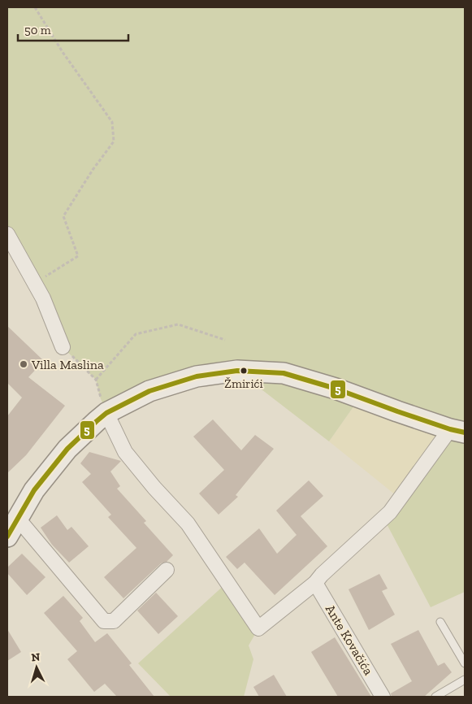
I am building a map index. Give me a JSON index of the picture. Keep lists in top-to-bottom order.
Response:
{
  "streets": {
    "street": ["Ante Kovačića"]
  },
  "places": ["Villa Maslina", "Žmirići"],
  "lines": ["transit line 5"],
  "scale_bar": "50 m",
  "north": "top"
}
